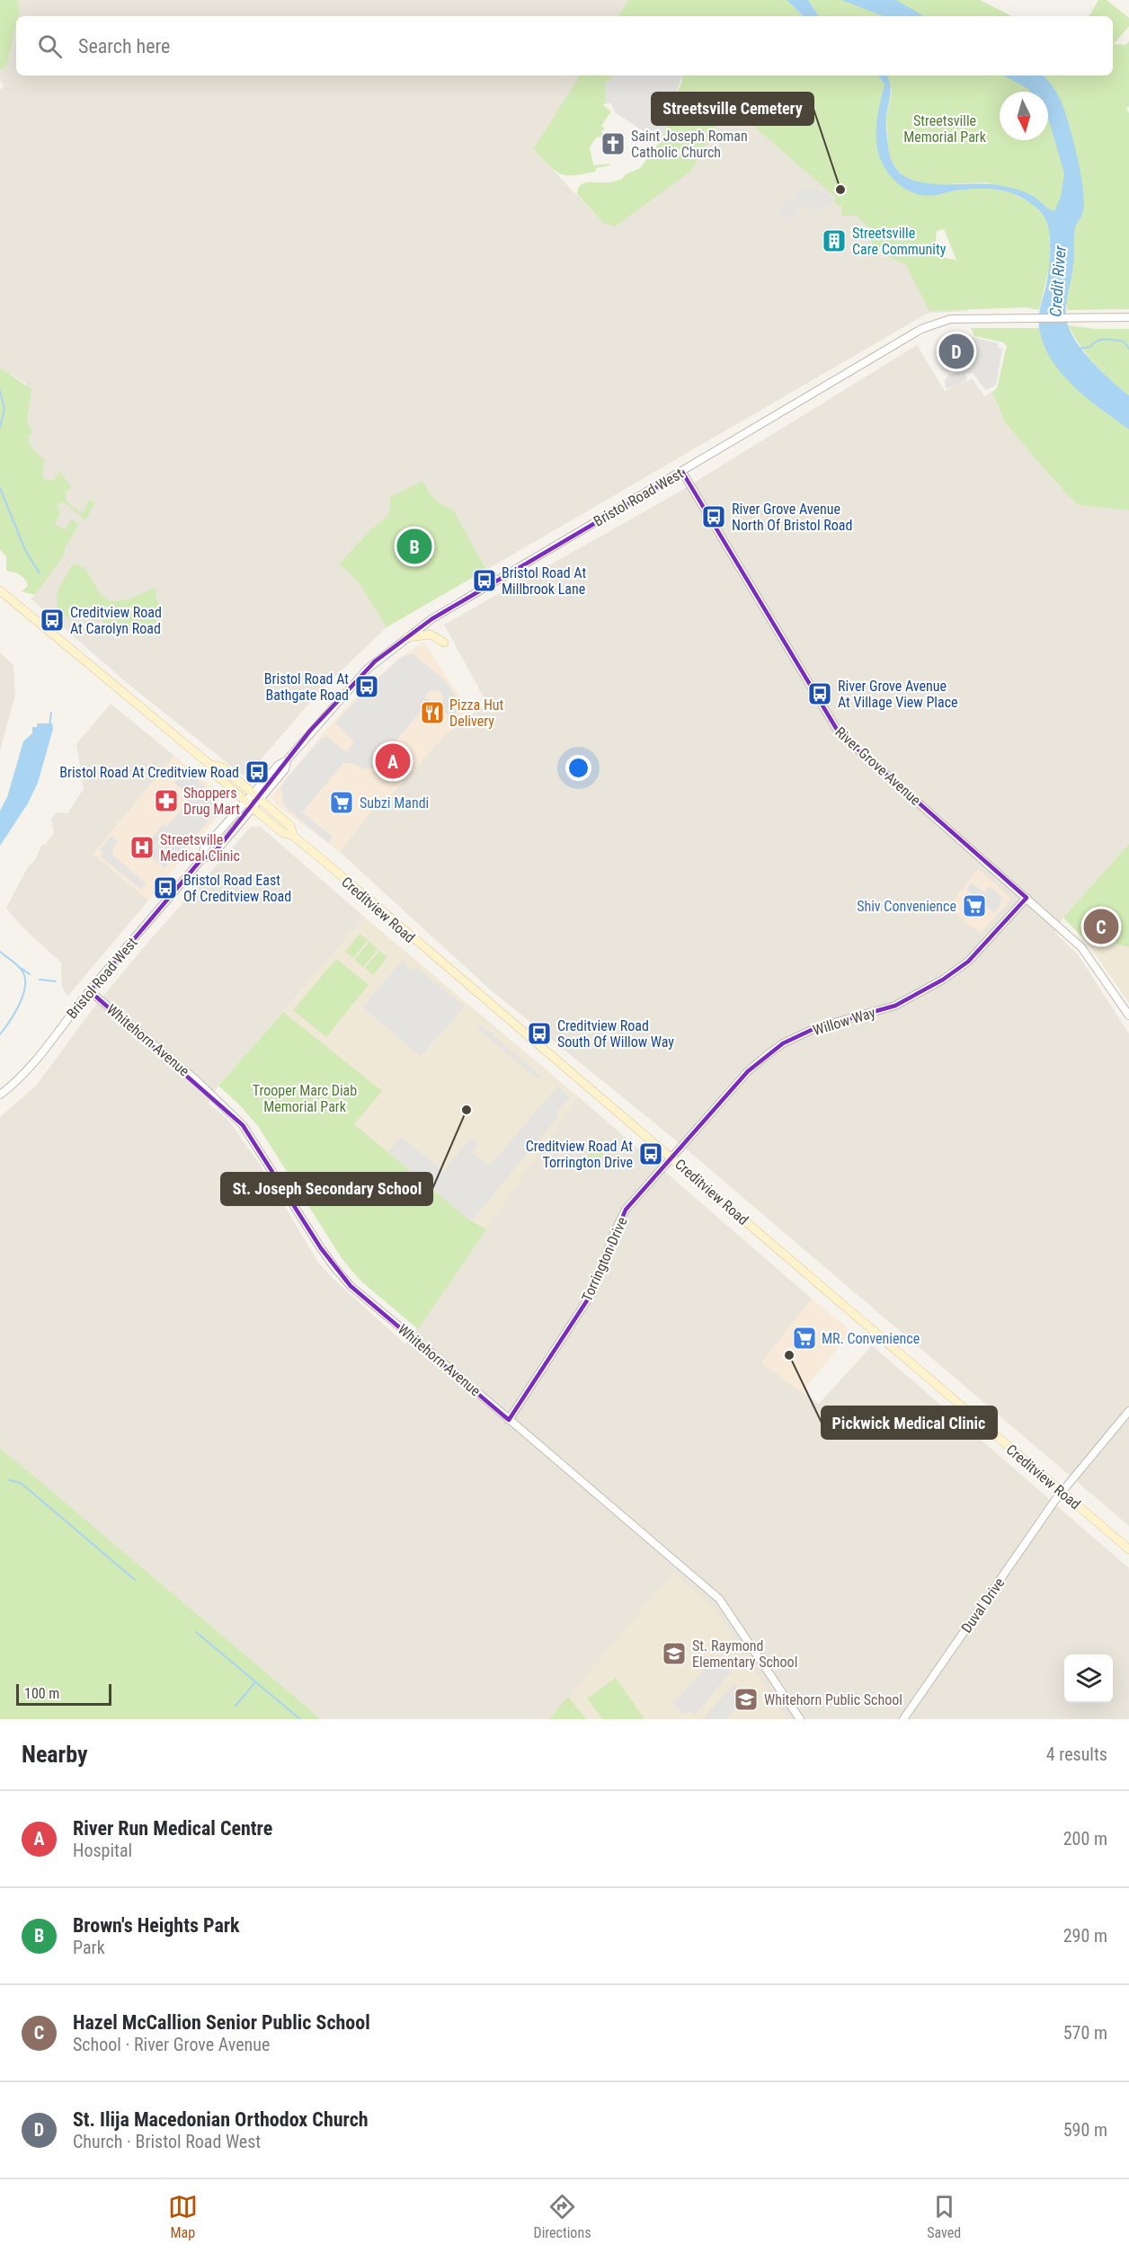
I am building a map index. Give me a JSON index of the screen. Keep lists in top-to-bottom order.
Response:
{
  "streets": {
    "main road": ["Creditview Road"],
    "street": [
      "Bristol Road West",
      "River Grove Avenue",
      "Willow Way",
      "Whitehorn Avenue",
      "Torrington Drive",
      "Duval Drive"
    ]
  },
  "crossings": [
    ["Bristol Road West", "River Grove Avenue"],
    ["Bristol Road West", "Creditview Road"],
    ["Bristol Road West", "Whitehorn Avenue"],
    ["River Grove Avenue", "Willow Way"],
    ["Creditview Road", "Willow Way"],
    ["Creditview Road", "Torrington Drive"],
    ["Creditview Road", "Duval Drive"],
    ["Willow Way", "Torrington Drive"],
    ["Whitehorn Avenue", "Torrington Drive"]
  ],
  "water": ["Credit River"],
  "parks": ["Streetsville Memorial Park", "Trooper Marc Diab Memorial Park"],
  "places": {
    "church": ["Saint Joseph Roman Catholic Church"],
    "other": ["Streetsville Cemetery", "St. Joseph Secondary School", "Pickwick Medical Clinic"],
    "building": ["Streetsville Care Community"],
    "bus stop": [
      "River Grove Avenue North Of Bristol Road",
      "Bristol Road At Millbrook Lane",
      "Creditview Road At Carolyn Road",
      "Bristol Road At Bathgate Road",
      "River Grove Avenue At Village View Place",
      "Bristol Road At Creditview Road",
      "Bristol Road East Of Creditview Road",
      "Creditview Road South Of Willow Way",
      "Creditview Road At Torrington Drive"
    ],
    "restaurant": ["Pizza Hut Delivery"],
    "pharmacy": ["Shoppers Drug Mart"],
    "supermarket": ["Subzi Mandi", "Shiv Convenience", "MR. Convenience"],
    "hospital": ["Streetsville Medical Clinic"],
    "school or university": ["St. Raymond Elementary School", "Whitehorn Public School"]
  },
  "scale_bar": "100 m",
  "north": "bottom",
  "page": {
    "search": "Search here",
    "pins": [
      "D",
      "B",
      "A",
      "C"
    ],
    "scale": "100 m",
    "heading": ["Nearby", "4 results"],
    "list": [
      {
        "mark": "A",
        "name": "River Run Medical Centre",
        "note": "Hospital",
        "value": "200 m"
      },
      {
        "mark": "B",
        "name": "Brown's Heights Park",
        "note": "Park",
        "value": "290 m"
      },
      {
        "mark": "C",
        "name": "Hazel McCallion Senior Public School",
        "note": "School · River Grove Avenue",
        "value": "570 m"
      },
      {
        "mark": "D",
        "name": "St. Ilija Macedonian Orthodox Church",
        "note": "Church · Bristol Road West",
        "value": "590 m"
      }
    ],
    "nav": ["Map", "Directions", "Saved"]
  }
}
